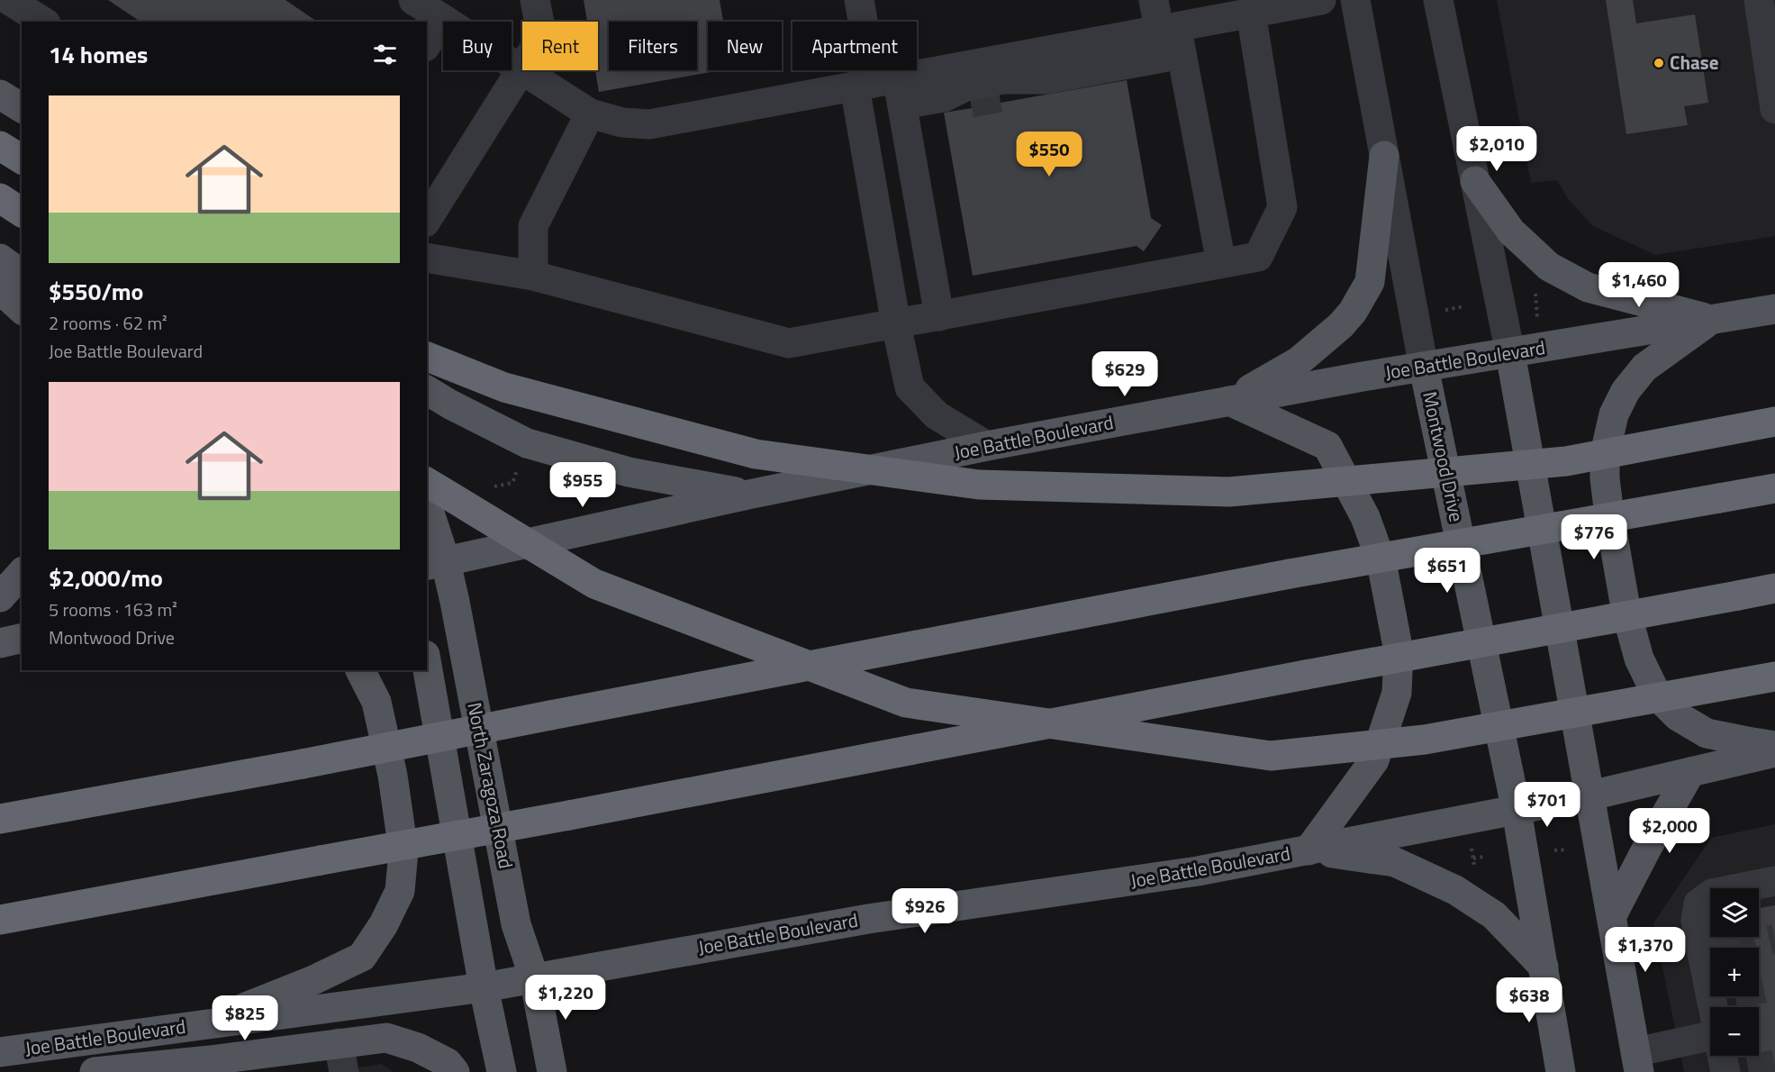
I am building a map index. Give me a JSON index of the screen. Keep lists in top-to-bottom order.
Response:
{
  "streets": {
    "main road": ["Joe Battle Boulevard", "Montwood Drive", "North Zaragoza Road"]
  },
  "crossings": [
    ["Joe Battle Boulevard", "Montwood Drive"],
    ["Joe Battle Boulevard", "North Zaragoza Road"]
  ],
  "places": ["Chase"],
  "page": {
    "chip": [
      "Buy",
      "Rent",
      "Filters",
      "New",
      "Apartment"
    ],
    "heading": "14 homes",
    "list": [
      {
        "name": "$550/mo",
        "note": "2 rooms · 62 m² · Joe Battle Boulevard"
      },
      {
        "name": "$2,000/mo",
        "note": "5 rooms · 163 m² · Montwood Drive"
      }
    ],
    "price": [
      "$2,010",
      "$550",
      "$1,460",
      "$629",
      "$955",
      "$776",
      "$651",
      "$701",
      "$2,000",
      "$926",
      "$1,370",
      "$1,220",
      "$638",
      "$825"
    ],
    "map_buttons": ["+", "−"]
  }
}
